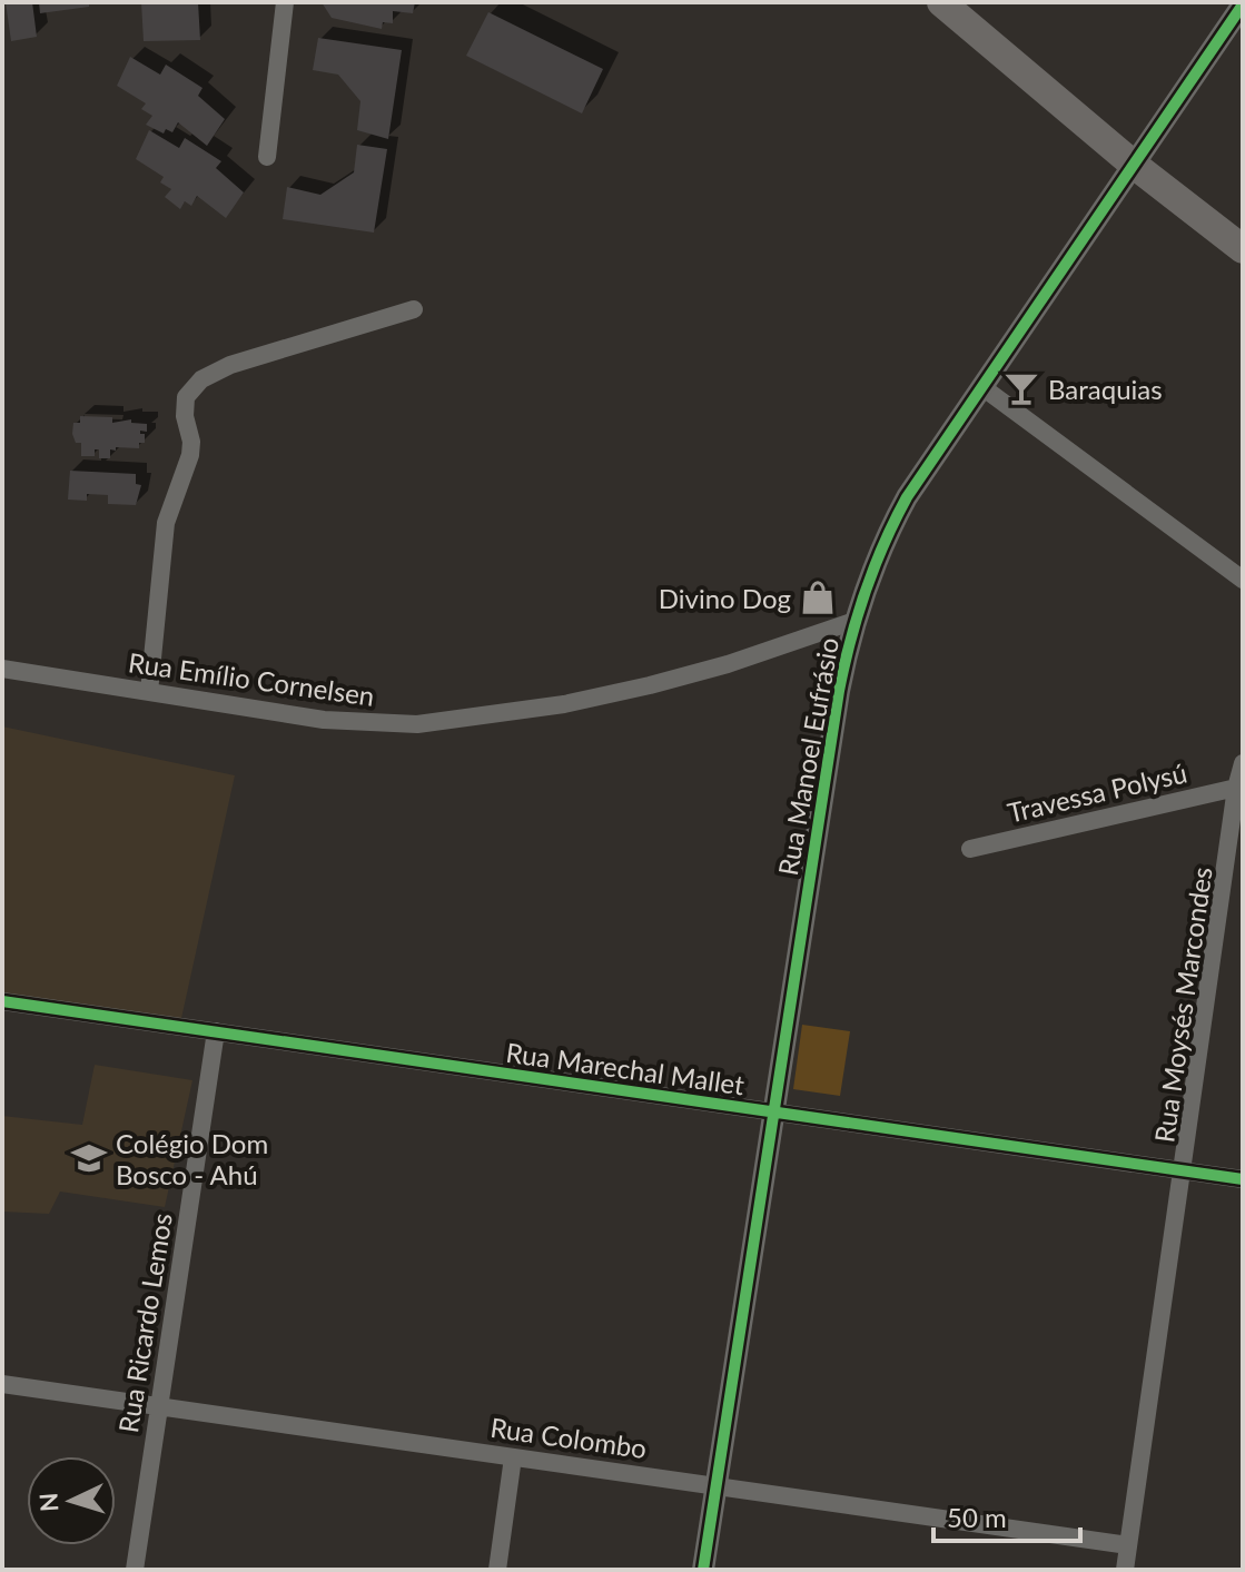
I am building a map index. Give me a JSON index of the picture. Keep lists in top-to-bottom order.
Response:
{
  "streets": {
    "street": [
      "Rua Emílio Cornelsen",
      "Rua Manoel Eufrásio",
      "Travessa Polysú",
      "Rua Moysés Marcondes",
      "Rua Marechal Mallet",
      "Rua Ricardo Lemos",
      "Rua Colombo"
    ]
  },
  "crossings": [
    ["Rua Emílio Cornelsen", "Rua Manoel Eufrásio"],
    ["Rua Manoel Eufrásio", "Rua Marechal Mallet"],
    ["Rua Manoel Eufrásio", "Rua Colombo"],
    ["Travessa Polysú", "Rua Moysés Marcondes"],
    ["Rua Moysés Marcondes", "Rua Marechal Mallet"],
    ["Rua Moysés Marcondes", "Rua Colombo"],
    ["Rua Marechal Mallet", "Rua Ricardo Lemos"],
    ["Rua Ricardo Lemos", "Rua Colombo"]
  ],
  "places": {
    "bar": ["Baraquias"],
    "shop": ["Divino Dog"],
    "school or university": ["Colégio Dom Bosco - Ahú"]
  },
  "scale_bar": "50 m",
  "north": "left"
}
